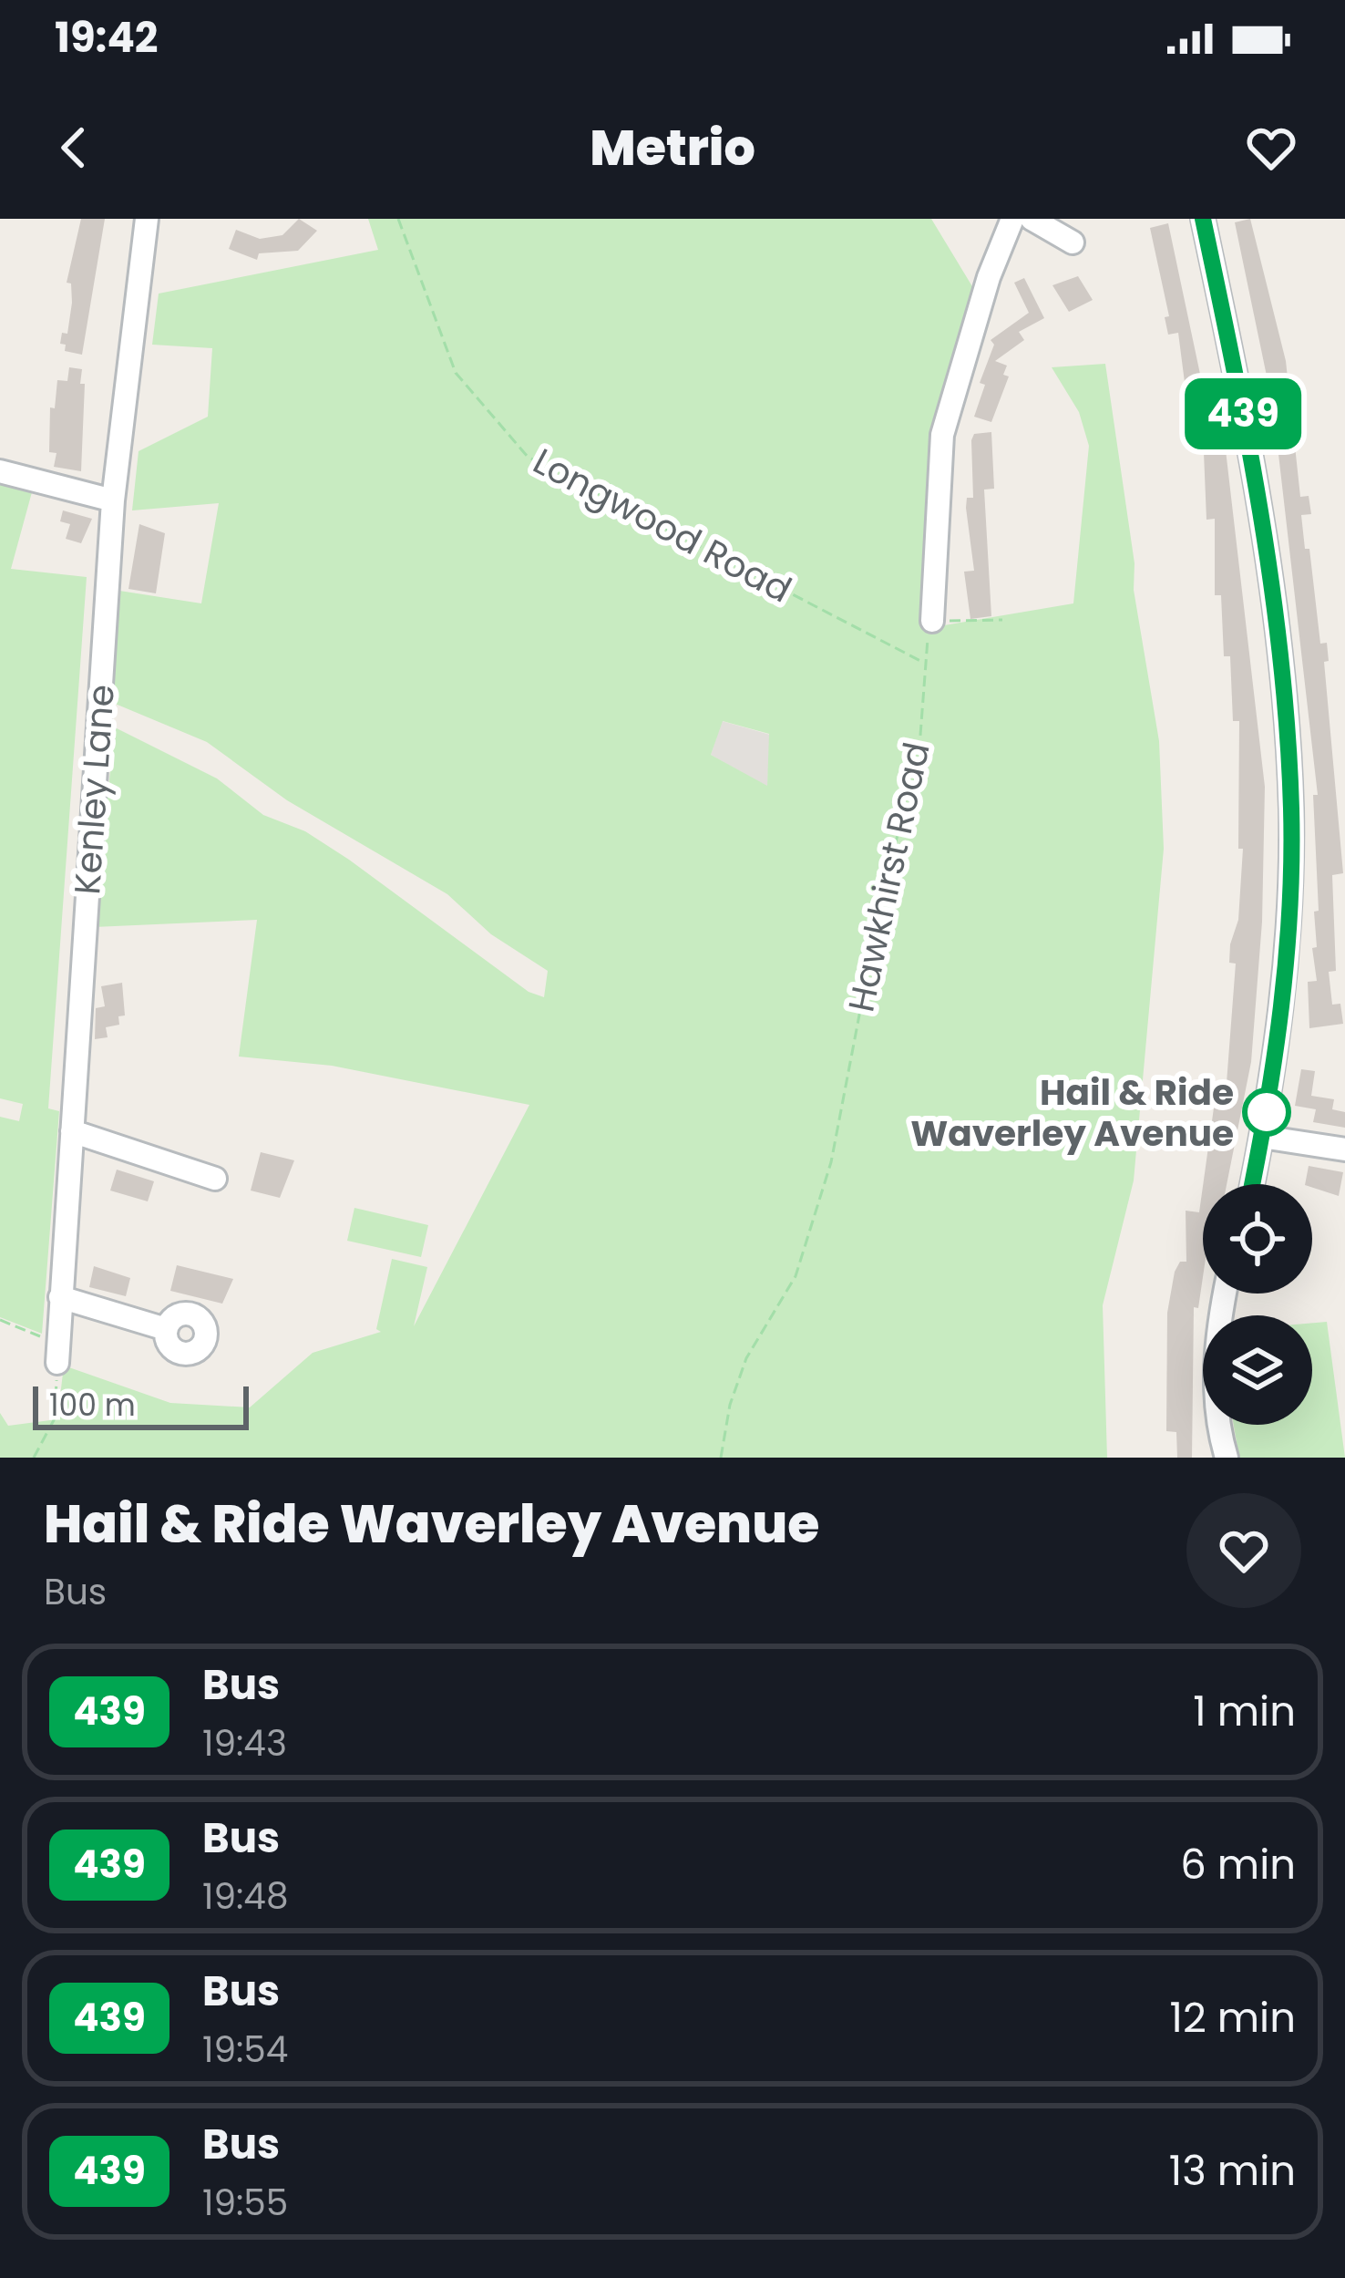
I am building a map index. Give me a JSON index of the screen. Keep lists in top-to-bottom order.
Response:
{
  "streets": {
    "street": ["Kenley Lane"],
    "path": ["Longwood Road", "Hawkhirst Road"]
  },
  "crossings": [
    ["Longwood Road", "Hawkhirst Road"]
  ],
  "places": ["Hail & Ride Waverley Avenue"],
  "lines": ["bus line 439"],
  "scale_bar": "100 m",
  "page": {
    "status": "19:42",
    "header": "Metrio",
    "on_map": "439",
    "scale": "100 m",
    "heading": ["Hail & Ride Waverley Avenue", "Bus"],
    "list": [
      {
        "mark": "439",
        "name": "Bus",
        "note": "19:43",
        "value": "1 min"
      },
      {
        "mark": "439",
        "name": "Bus",
        "note": "19:48",
        "value": "6 min"
      },
      {
        "mark": "439",
        "name": "Bus",
        "note": "19:54",
        "value": "12 min"
      },
      {
        "mark": "439",
        "name": "Bus",
        "note": "19:55",
        "value": "13 min"
      }
    ]
  }
}
